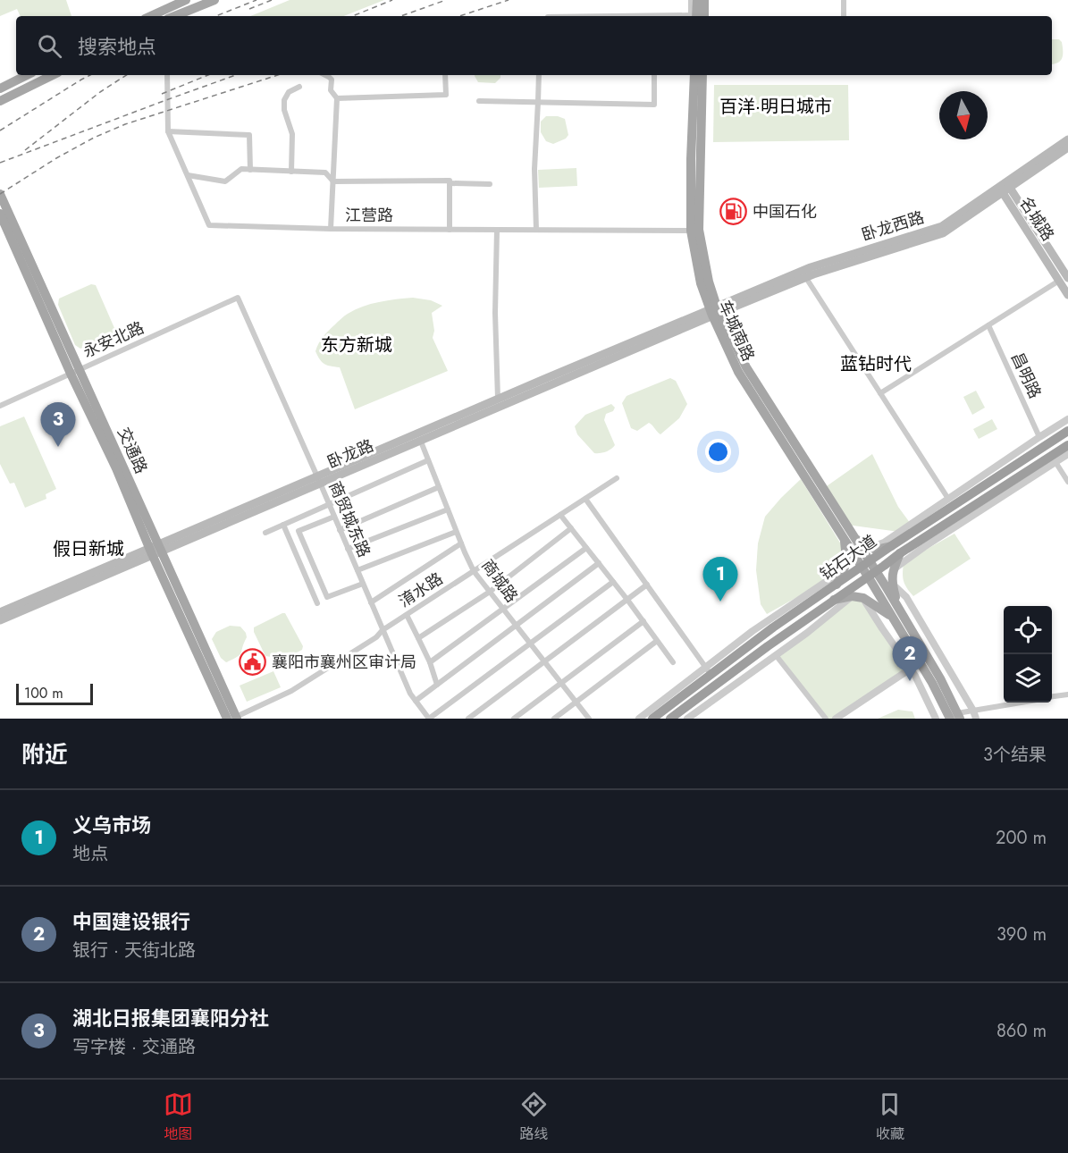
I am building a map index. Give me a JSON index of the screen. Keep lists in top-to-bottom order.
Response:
{
  "streets": {
    "highway": ["钻石大道"],
    "main road": [
      "名城路",
      "卧龙西路",
      "车城南路",
      "交通路",
      "卧龙路"
    ],
    "street": [
      "江营路",
      "永安北路",
      "昌明路",
      "商贸城东路",
      "商城路",
      "淯水路"
    ]
  },
  "crossings": [
    ["江营路", "车城南路"],
    ["名城路", "卧龙西路"],
    ["卧龙西路", "车城南路"],
    ["卧龙西路", "卧龙路"],
    ["车城南路", "卧龙路"],
    ["车城南路", "钻石大道"],
    ["永安北路", "交通路"],
    ["永安北路", "商贸城东路"],
    ["昌明路", "钻石大道"],
    ["交通路", "卧龙路"],
    ["交通路", "淯水路"],
    ["卧龙路", "商贸城东路"],
    ["卧龙路", "商城路"],
    ["商贸城东路", "淯水路"],
    ["商城路", "淯水路"]
  ],
  "districts": [
    "百洋·明日城市",
    "东方新城",
    "蓝钻时代",
    "假日新城"
  ],
  "places": {
    "fuel station": ["中国石化"],
    "public building": ["襄阳市襄州区审计局"]
  },
  "scale_bar": "100 m",
  "north": "bottom",
  "page": {
    "search": "搜索地点",
    "pins": ["3", "1", "2"],
    "scale": "100 m",
    "heading": ["附近", "3个结果"],
    "list": [
      {
        "mark": "1",
        "name": "义乌市场",
        "note": "地点",
        "value": "200 m"
      },
      {
        "mark": "2",
        "name": "中国建设银行",
        "note": "银行 · 天街北路",
        "value": "390 m"
      },
      {
        "mark": "3",
        "name": "湖北日报集团襄阳分社",
        "note": "写字楼 · 交通路",
        "value": "860 m"
      }
    ],
    "nav": ["地图", "路线", "收藏"]
  }
}
